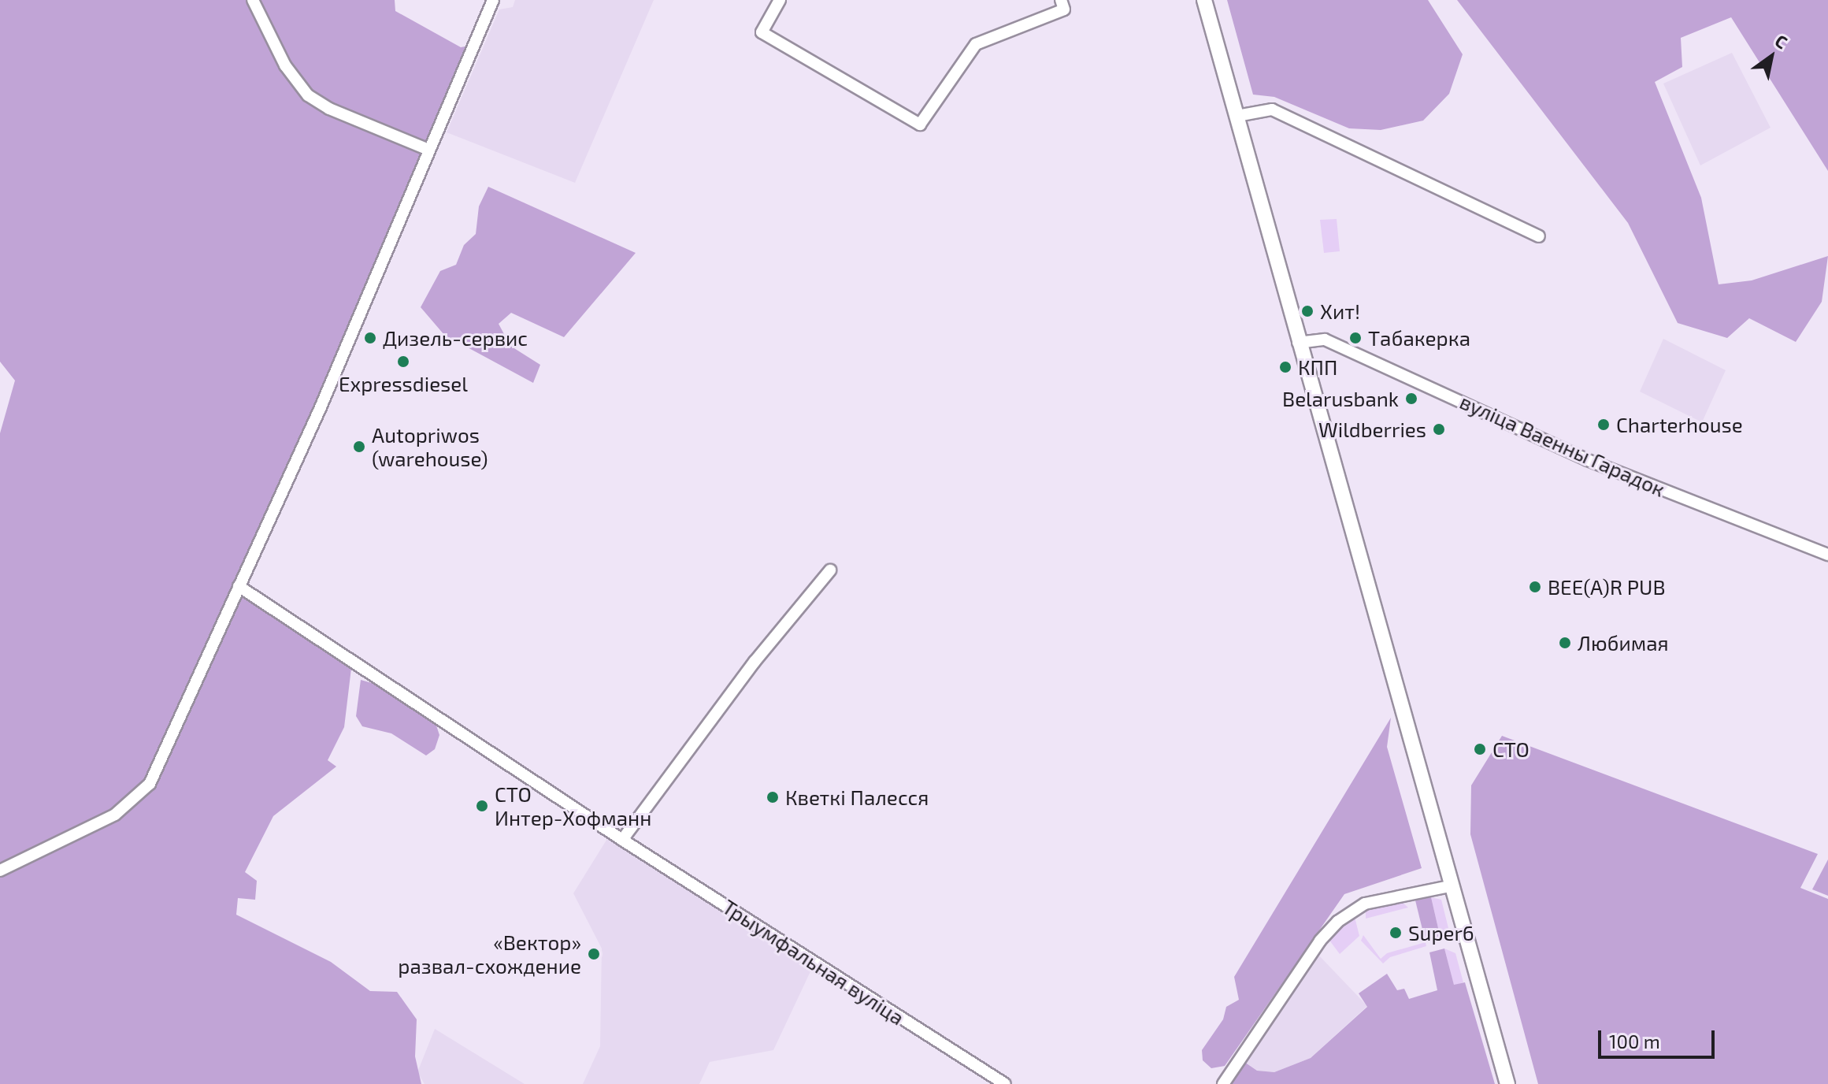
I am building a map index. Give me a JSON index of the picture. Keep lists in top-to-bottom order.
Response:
{
  "streets": {
    "street": ["вуліца Ваенны Гарадок", "Трыумфальная вуліца"]
  },
  "places": [
    "Хит!",
    "Дизель-сервис",
    "Табакерка",
    "Expressdiesel",
    "КПП",
    "Belarusbank",
    "Charterhouse",
    "Wildberries",
    "Autopriwos (warehouse)",
    "BEE(A)R PUB",
    "Любимая",
    "СТО",
    "Кветкі Палесся",
    "СТО Интер-Хофманн",
    "Super6",
    "«Вектор» развал-схождение"
  ],
  "scale_bar": "100 m",
  "north": "top right"
}
